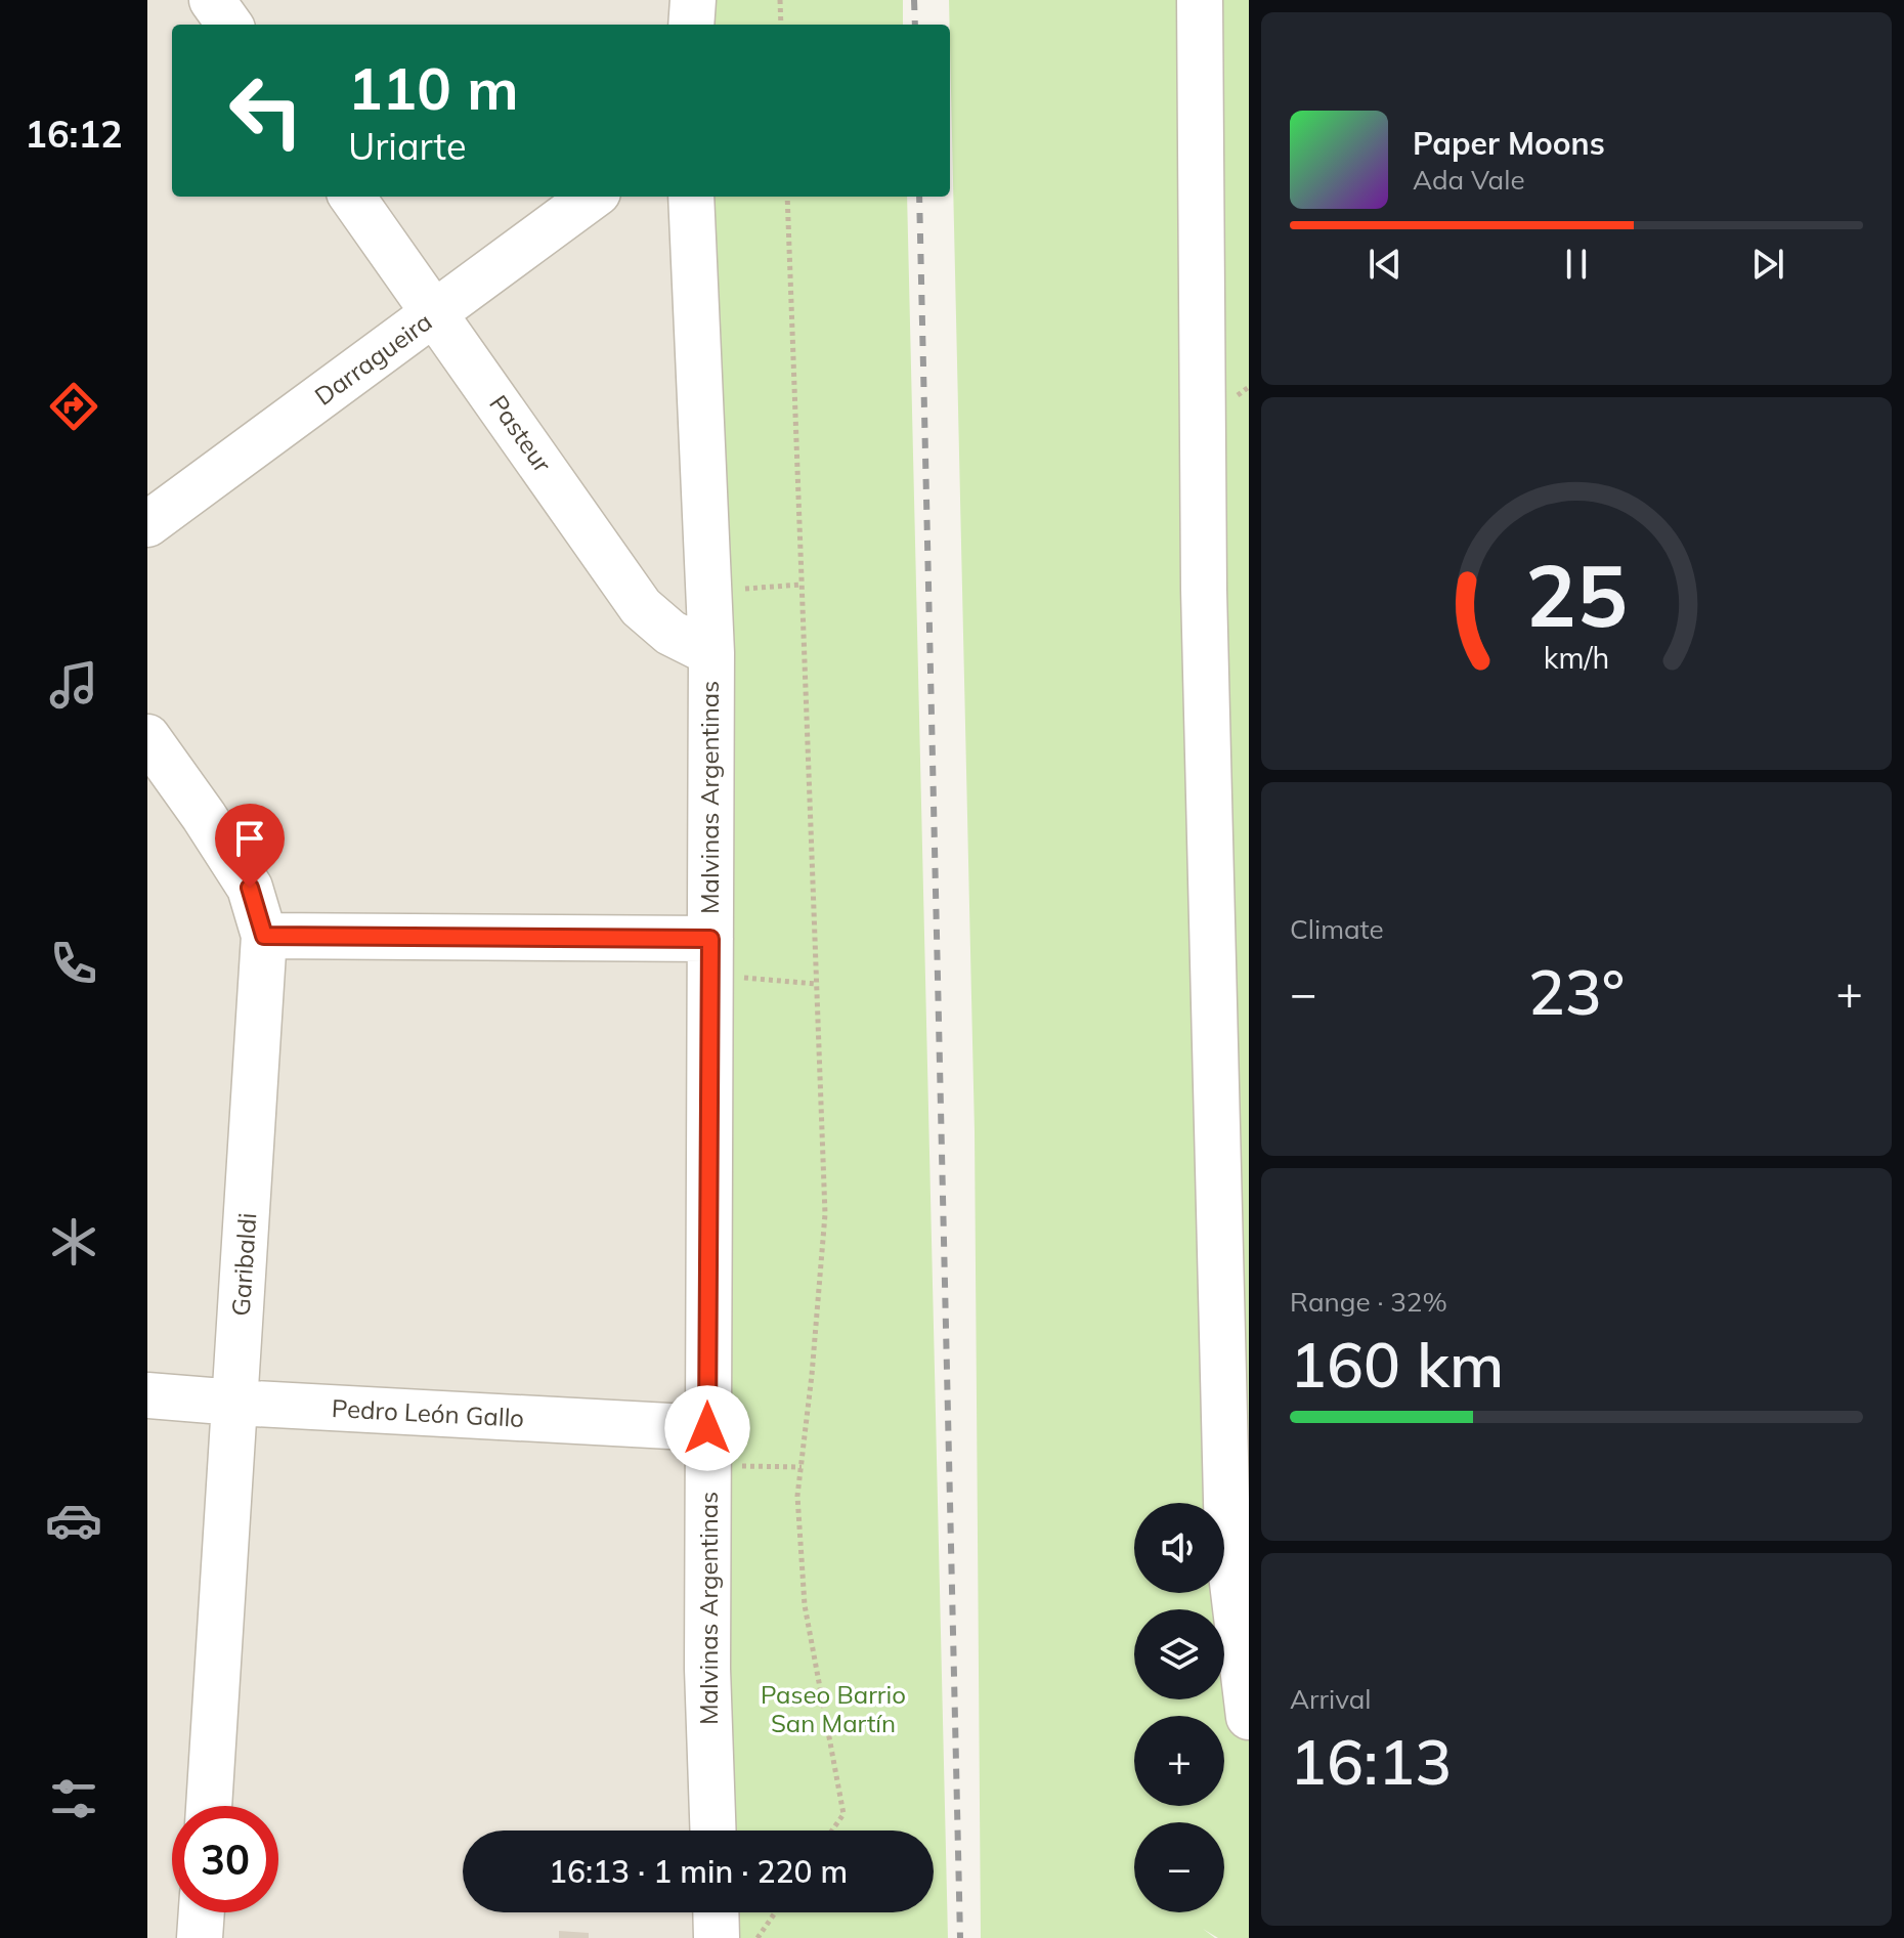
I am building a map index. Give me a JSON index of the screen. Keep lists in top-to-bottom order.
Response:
{
  "streets": {
    "street": [
      "Darragueira",
      "Pasteur",
      "Malvinas Argentinas",
      "Garibaldi",
      "Pedro León Gallo"
    ]
  },
  "crossings": [
    ["Darragueira", "Pasteur"],
    ["Pasteur", "Malvinas Argentinas"],
    ["Malvinas Argentinas", "Pedro León Gallo"],
    ["Garibaldi", "Pedro León Gallo"]
  ],
  "parks": ["Paseo Barrio San Martín"],
  "page": {
    "tabs": "16:12",
    "turn": ["110 m", "Uriarte"],
    "song": ["Paper Moons", "Ada Vale"],
    "tile": [
      "Climate",
      ["Range · 32%", "160 km"],
      ["Arrival", "16:13"]
    ],
    "heat": ["−", "23°", "+"],
    "map_buttons": ["+", "−"],
    "limit": "30",
    "trip": "16:13 · 1 min · 220 m",
    "gauge": ["25", "km/h"]
  }
}
